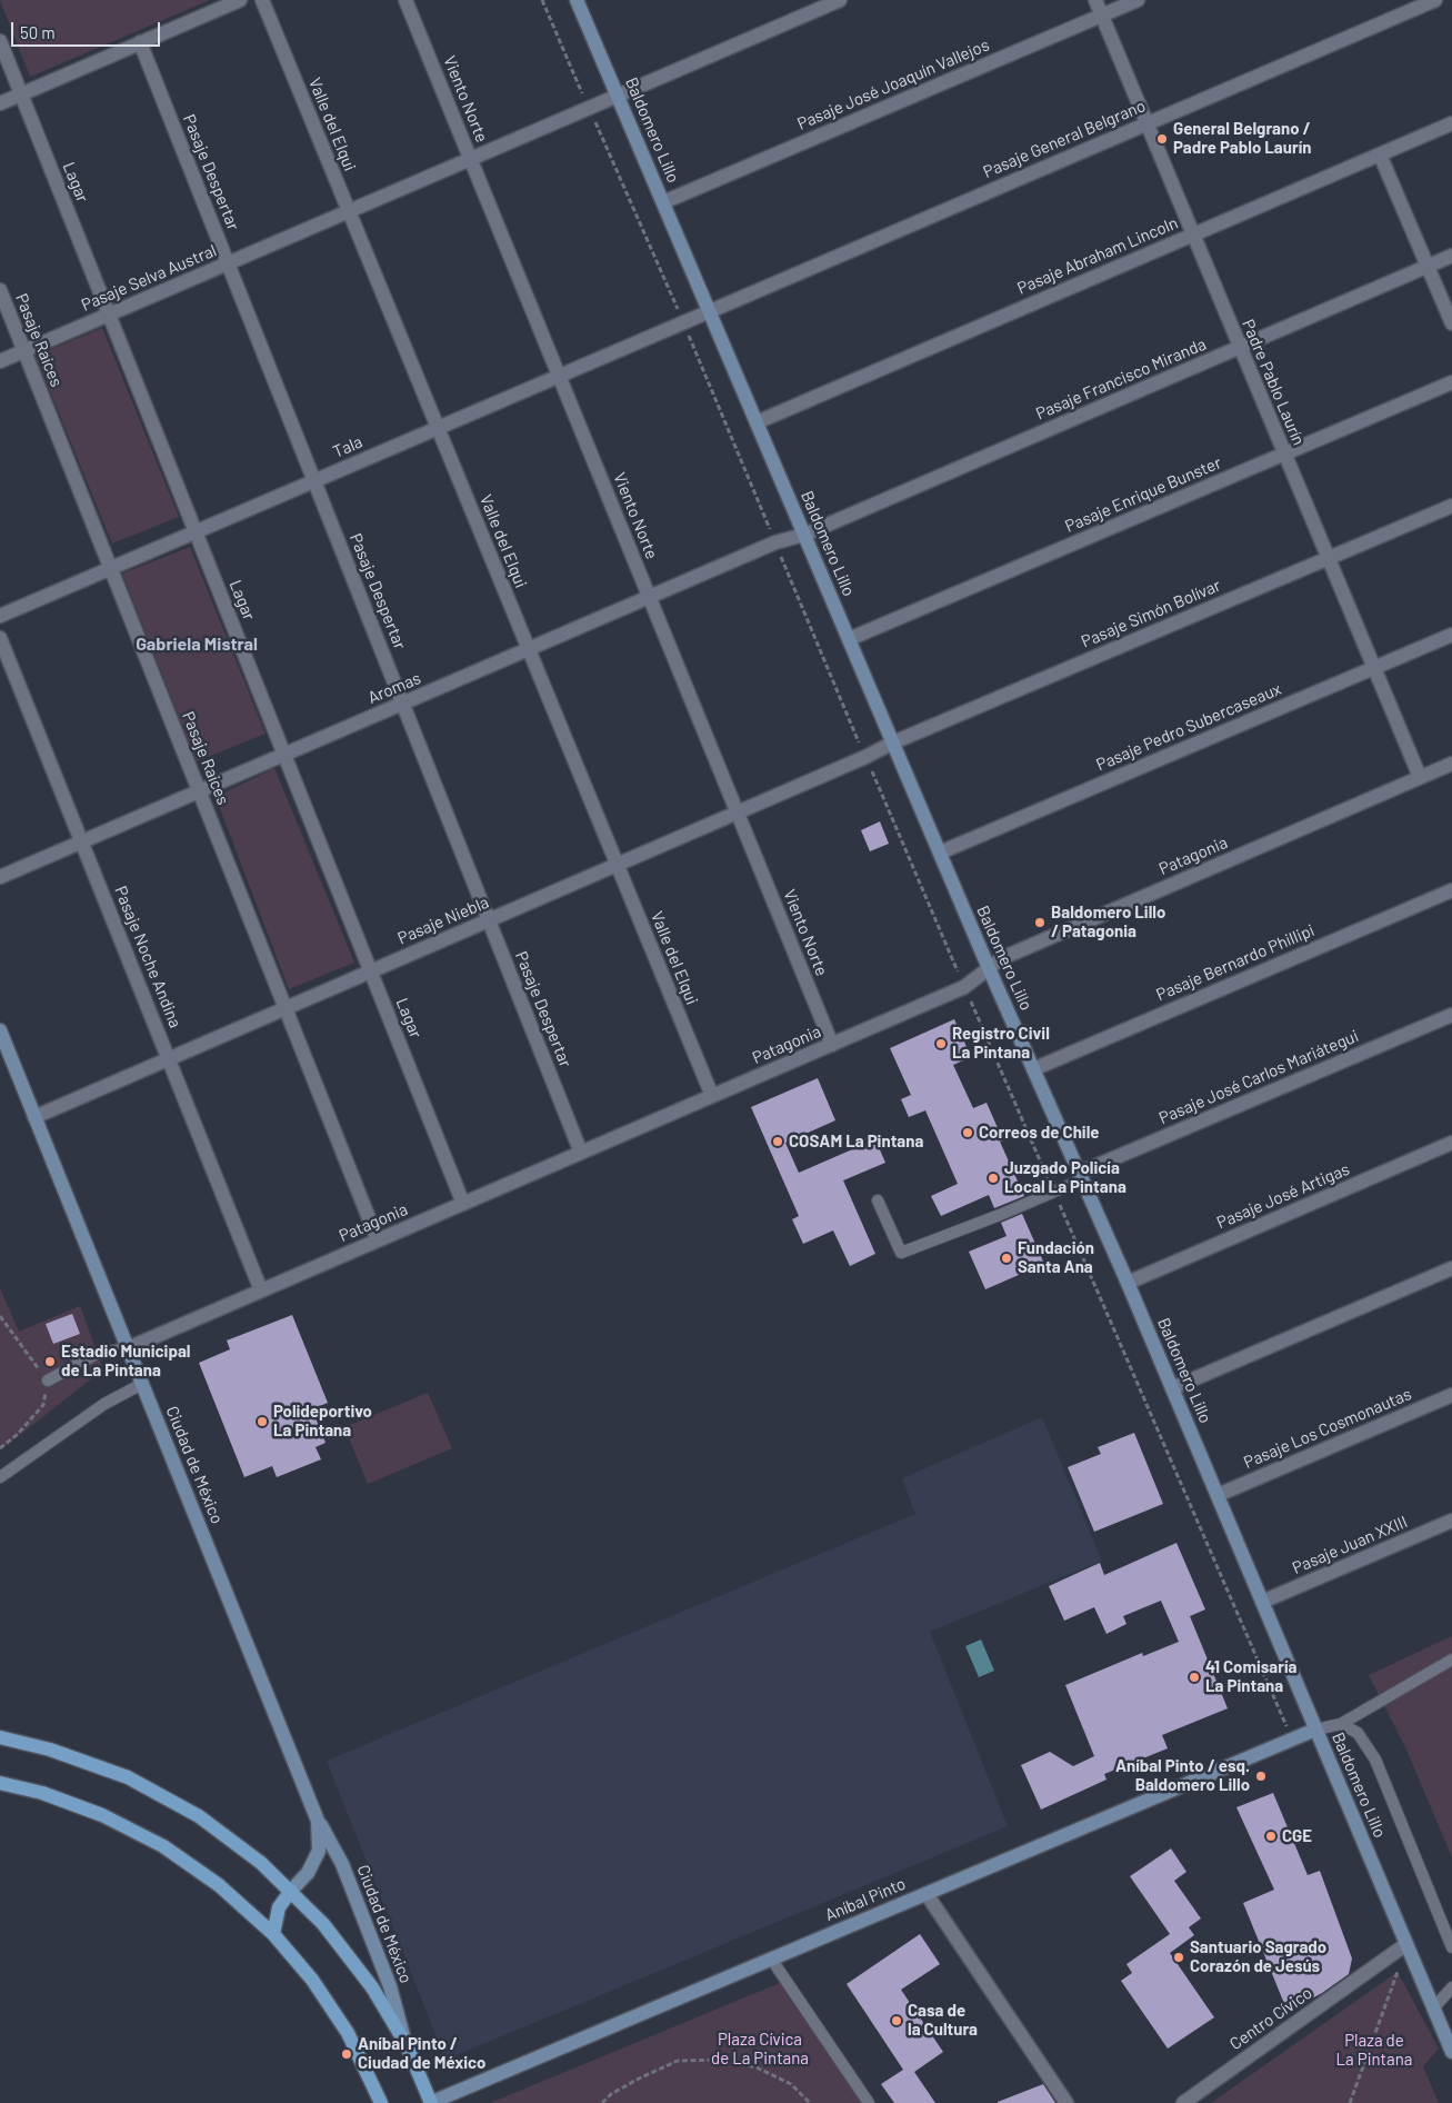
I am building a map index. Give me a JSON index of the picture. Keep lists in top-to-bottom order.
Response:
{
  "streets": {
    "street": [
      "Pasaje José Joaquín Vallejos",
      "Viento Norte",
      "Valle del Elqui",
      "Baldomero Lillo",
      "Pasaje General Belgrano",
      "Pasaje Despertar",
      "Lagar",
      "Pasaje Abraham Lincoln",
      "Pasaje Selva Austral",
      "Pasaje Raíces",
      "Pasaje Francisco Miranda",
      "Padre Pablo Laurín",
      "Tala",
      "Pasaje Enrique Bunster",
      "Pasaje Simón Bolívar",
      "Aromas",
      "Pasaje Pedro Subercaseaux",
      "Patagonia",
      "Pasaje Niebla",
      "Pasaje Noche Andina",
      "Pasaje Bernardo Phillipi",
      "Pasaje José Carlos Mariátegui",
      "Pasaje José Artigas",
      "Pasaje Los Cosmonautas",
      "Ciudad de México",
      "Pasaje Juan XXIII",
      "Aníbal Pinto",
      "Centro Cívico"
    ]
  },
  "crossings": [
    ["Pasaje José Joaquín Vallejos", "Baldomero Lillo"],
    ["Pasaje José Joaquín Vallejos", "Padre Pablo Laurín"],
    ["Viento Norte", "Pasaje Selva Austral"],
    ["Viento Norte", "Tala"],
    ["Viento Norte", "Aromas"],
    ["Viento Norte", "Patagonia"],
    ["Viento Norte", "Pasaje Niebla"],
    ["Valle del Elqui", "Pasaje Selva Austral"],
    ["Valle del Elqui", "Tala"],
    ["Valle del Elqui", "Aromas"],
    ["Valle del Elqui", "Patagonia"],
    ["Valle del Elqui", "Pasaje Niebla"],
    ["Baldomero Lillo", "Pasaje General Belgrano"],
    ["Baldomero Lillo", "Pasaje Abraham Lincoln"],
    ["Baldomero Lillo", "Pasaje Selva Austral"],
    ["Baldomero Lillo", "Pasaje Francisco Miranda"],
    ["Baldomero Lillo", "Tala"],
    ["Baldomero Lillo", "Pasaje Enrique Bunster"],
    ["Baldomero Lillo", "Pasaje Simón Bolívar"],
    ["Baldomero Lillo", "Aromas"],
    ["Baldomero Lillo", "Pasaje Pedro Subercaseaux"],
    ["Baldomero Lillo", "Patagonia"],
    ["Baldomero Lillo", "Pasaje Bernardo Phillipi"],
    ["Baldomero Lillo", "Pasaje José Carlos Mariátegui"],
    ["Baldomero Lillo", "Pasaje José Artigas"],
    ["Baldomero Lillo", "Pasaje Los Cosmonautas"],
    ["Baldomero Lillo", "Pasaje Juan XXIII"],
    ["Baldomero Lillo", "Aníbal Pinto"],
    ["Baldomero Lillo", "Centro Cívico"],
    ["Pasaje General Belgrano", "Padre Pablo Laurín"],
    ["Pasaje General Belgrano", "Tala"],
    ["Pasaje Despertar", "Pasaje Selva Austral"],
    ["Pasaje Despertar", "Tala"],
    ["Pasaje Despertar", "Aromas"],
    ["Pasaje Despertar", "Patagonia"],
    ["Pasaje Despertar", "Pasaje Niebla"],
    ["Lagar", "Pasaje Selva Austral"],
    ["Lagar", "Tala"],
    ["Lagar", "Aromas"],
    ["Lagar", "Patagonia"],
    ["Lagar", "Pasaje Niebla"],
    ["Pasaje Abraham Lincoln", "Padre Pablo Laurín"],
    ["Pasaje Selva Austral", "Pasaje Raíces"],
    ["Pasaje Raíces", "Tala"],
    ["Pasaje Raíces", "Aromas"],
    ["Pasaje Raíces", "Patagonia"],
    ["Pasaje Raíces", "Pasaje Niebla"],
    ["Pasaje Francisco Miranda", "Padre Pablo Laurín"],
    ["Pasaje Francisco Miranda", "Aromas"],
    ["Padre Pablo Laurín", "Pasaje Enrique Bunster"],
    ["Padre Pablo Laurín", "Pasaje Simón Bolívar"],
    ["Padre Pablo Laurín", "Pasaje Pedro Subercaseaux"],
    ["Padre Pablo Laurín", "Patagonia"],
    ["Pasaje Simón Bolívar", "Pasaje Niebla"],
    ["Aromas", "Pasaje Noche Andina"],
    ["Patagonia", "Pasaje Noche Andina"],
    ["Patagonia", "Ciudad de México"],
    ["Pasaje Niebla", "Pasaje Noche Andina"],
    ["Pasaje Niebla", "Ciudad de México"]
  ],
  "districts": ["Gabriela Mistral"],
  "parks": ["Plaza Cívica de La Pintana", "Plaza de La Pintana"],
  "places": [
    "General Belgrano / Padre Pablo Laurín",
    "Baldomero Lillo / Patagonia",
    "Registro Civil La Pintana",
    "Correos de Chile",
    "COSAM La Pintana",
    "Juzgado Policía Local La Pintana",
    "Fundación Santa Ana",
    "Estadio Municipal de La Pintana",
    "Polideportivo La Pintana",
    "41 Comisaría La Pintana",
    "Aníbal Pinto / esq. Baldomero Lillo",
    "CGE",
    "Santuario Sagrado Corazón de Jesús",
    "Casa de la Cultura",
    "Aníbal Pinto / Ciudad de México"
  ],
  "scale_bar": "50 m"
}
